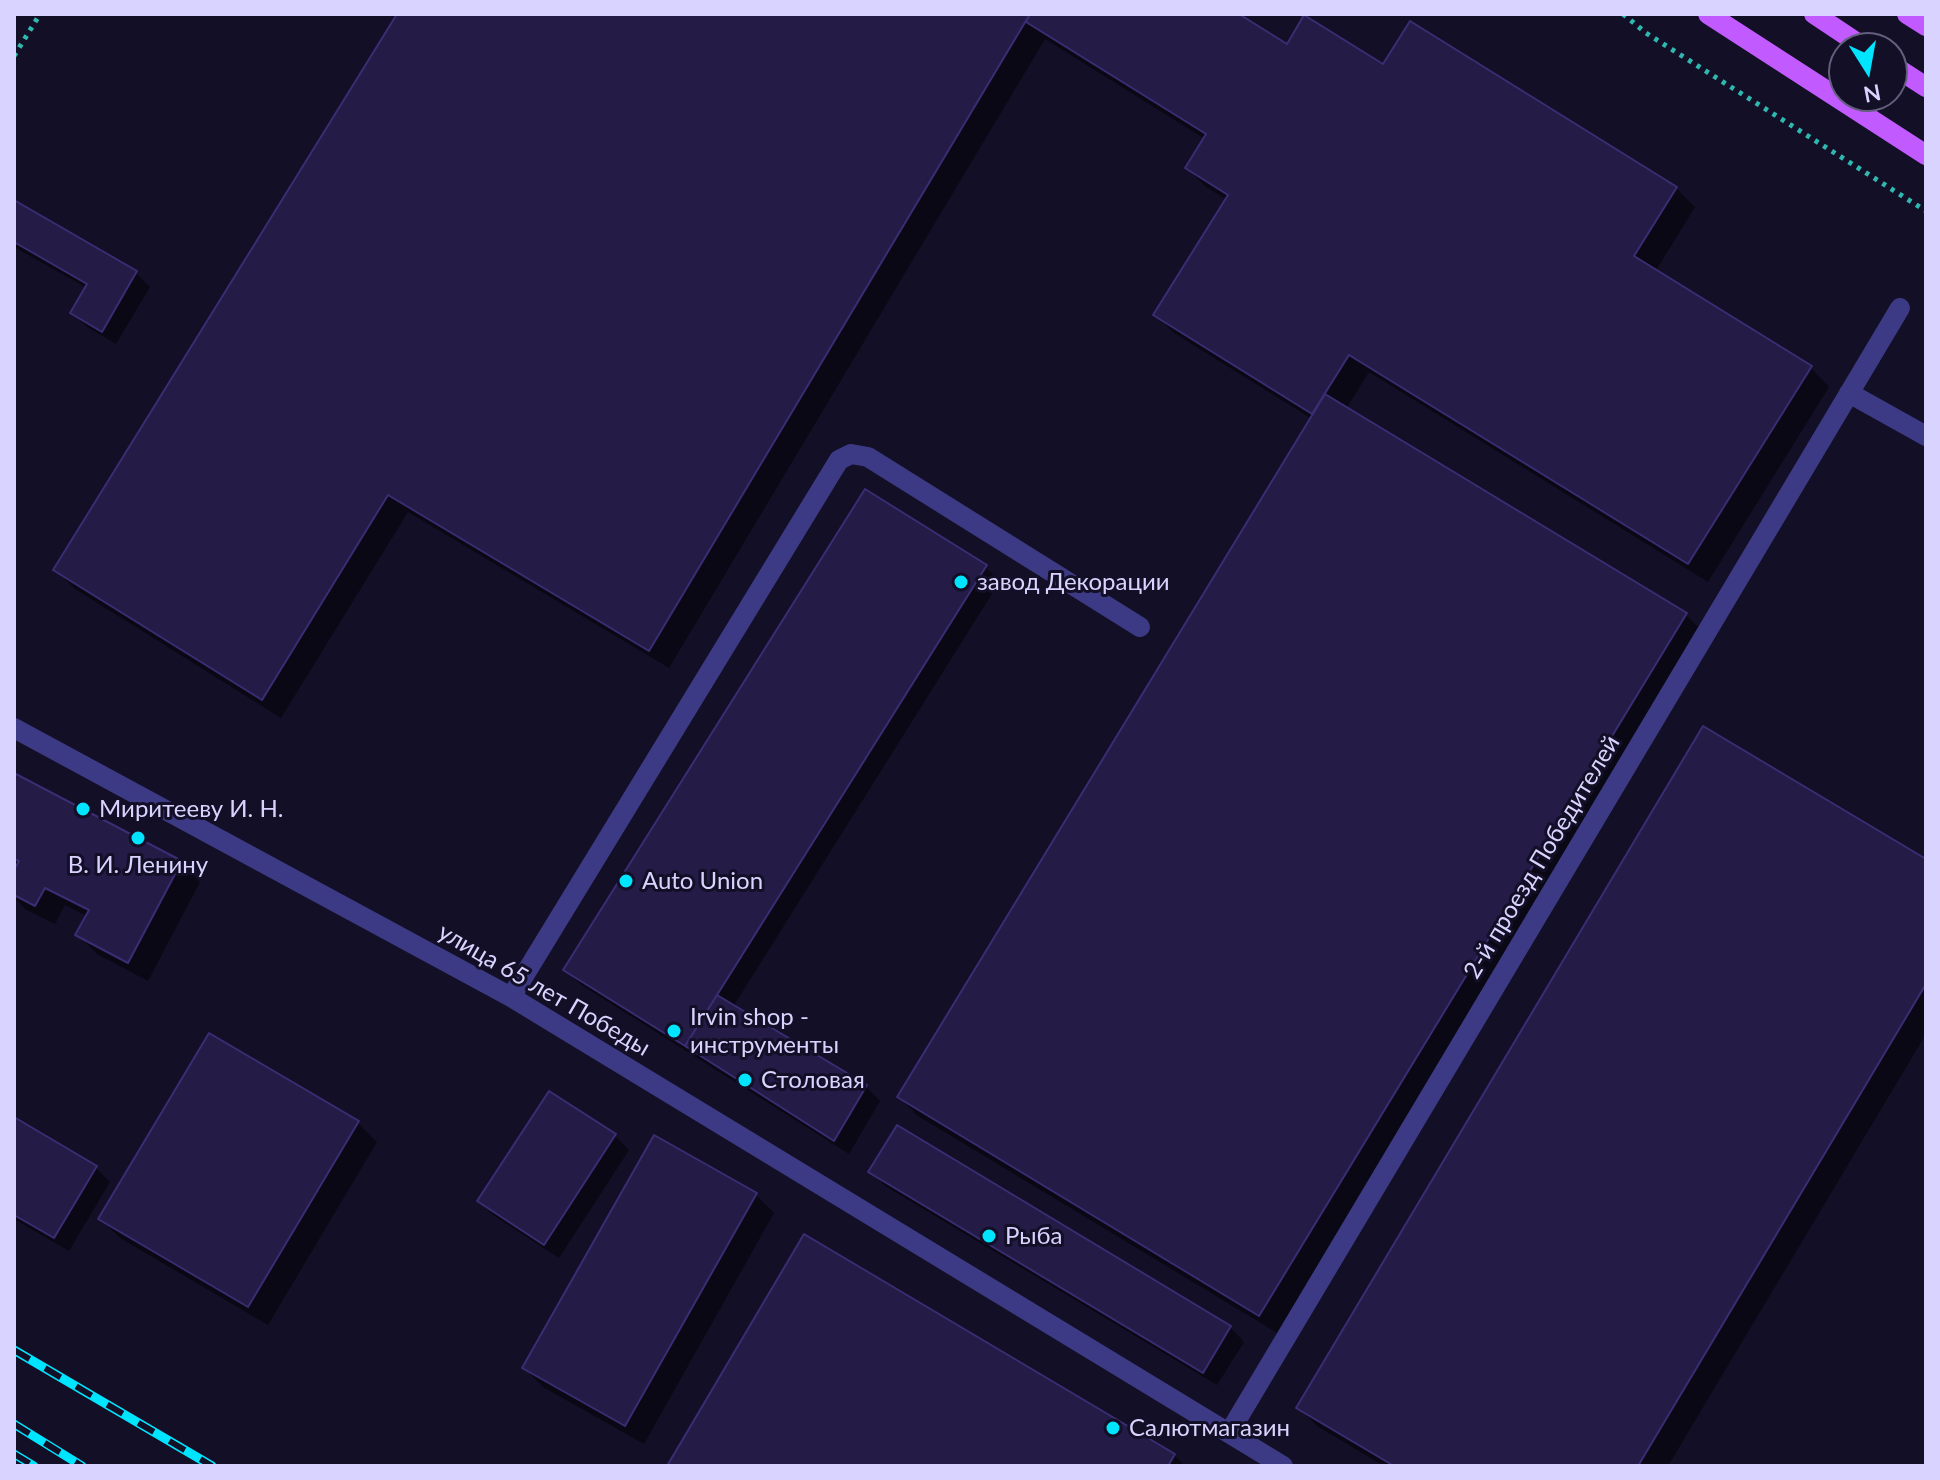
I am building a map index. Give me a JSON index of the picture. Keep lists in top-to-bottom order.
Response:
{
  "streets": {
    "street": ["2-й проезд Победителей", "улица 65 лет Победы"]
  },
  "crossings": [
    ["2-й проезд Победителей", "улица 65 лет Победы"]
  ],
  "places": [
    "завод Декорации",
    "Миритееву И. Н.",
    "В. И. Ленину",
    "Auto Union",
    "Irvin shop - инструменты",
    "Столовая",
    "Рыба",
    "Салютмагазин"
  ],
  "north": "bottom"
}
